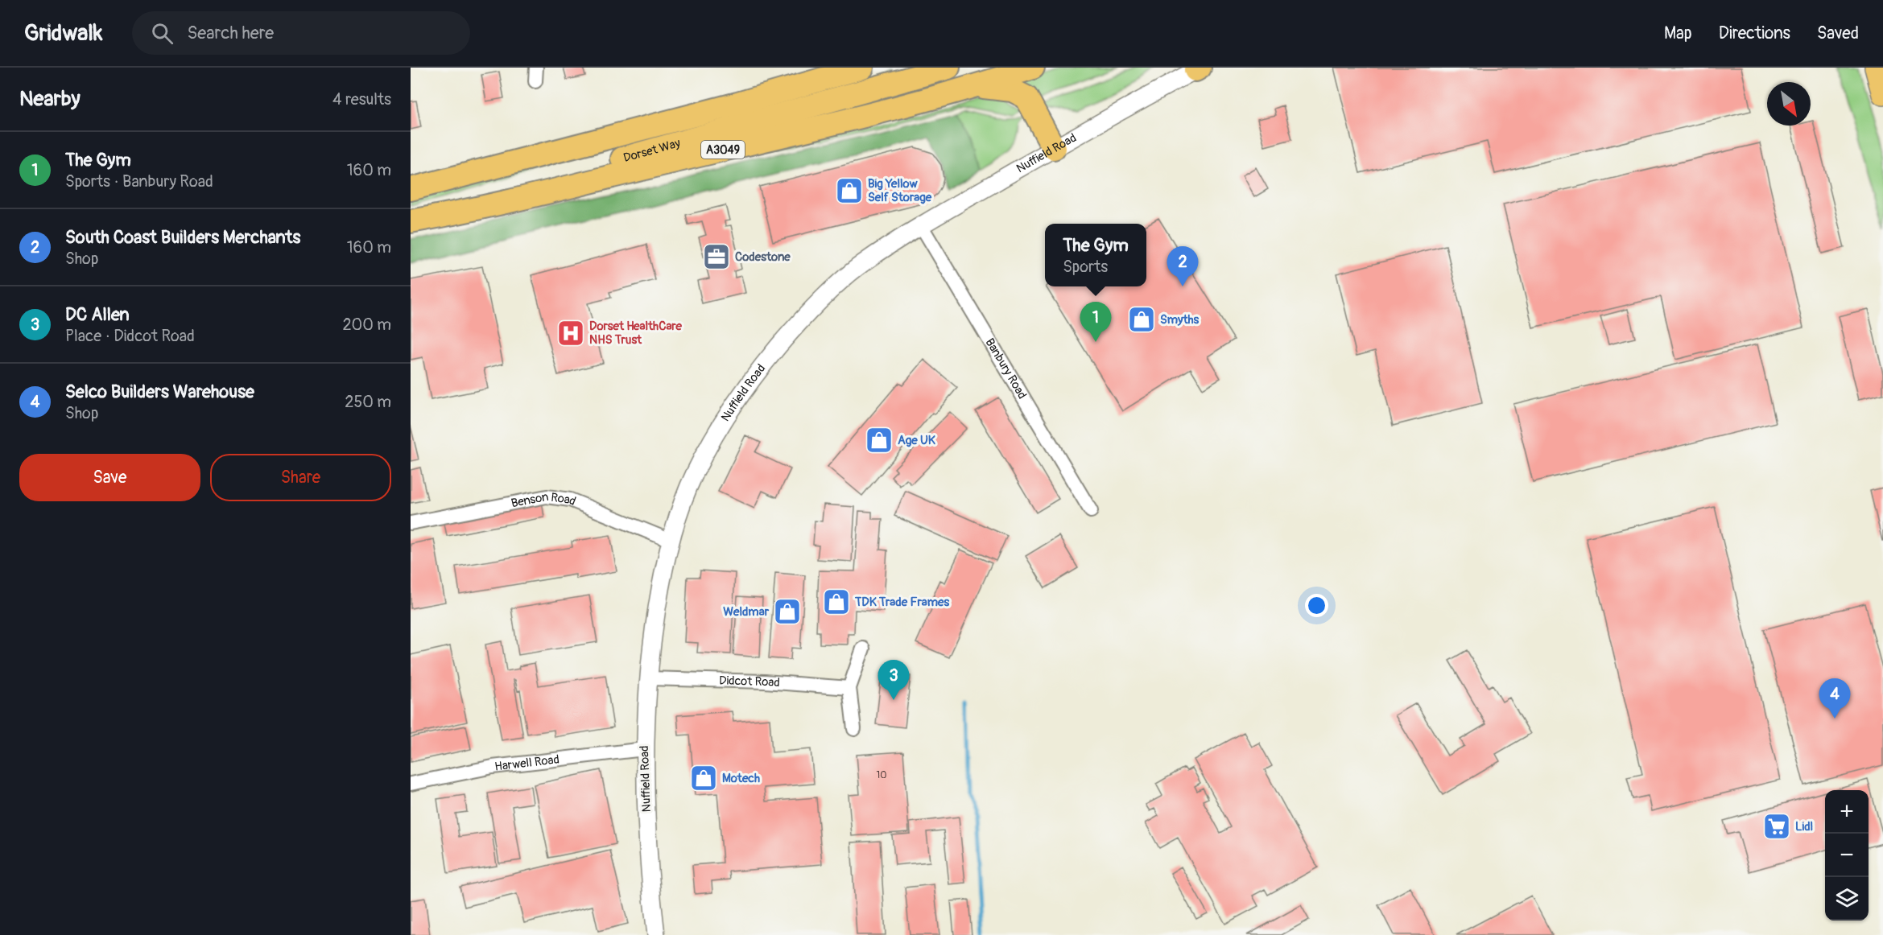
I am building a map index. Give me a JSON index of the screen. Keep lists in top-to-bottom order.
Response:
{
  "streets": {
    "highway": ["A3049", "Dorset Way"],
    "street": [
      "Nuffield Road",
      "Banbury Road",
      "Benson Road",
      "Didcot Road",
      "Harwell Road"
    ]
  },
  "crossings": [
    ["A3049", "Dorset Way"],
    ["Nuffield Road", "Banbury Road"],
    ["Nuffield Road", "Benson Road"],
    ["Nuffield Road", "Didcot Road"],
    ["Nuffield Road", "Harwell Road"]
  ],
  "places": {
    "shop": [
      "Big Yellow Self Storage",
      "Smyths",
      "Age UK",
      "TDK Trade Frames",
      "Weldmar",
      "Motech"
    ],
    "office": ["Codestone"],
    "hospital": ["Dorset HealthCare NHS Trust"],
    "supermarket": ["Lidl"]
  },
  "house_numbers": ["10"],
  "north": "bottom right",
  "page": {
    "header": "Gridwalk",
    "search": "Search here",
    "nav": ["Map", "Directions", "Saved"],
    "heading": ["Nearby", "4 results"],
    "list": [
      {
        "mark": "1",
        "name": "The Gym",
        "note": "Sports · Banbury Road",
        "value": "160 m"
      },
      {
        "mark": "2",
        "name": "South Coast Builders Merchants",
        "note": "Shop",
        "value": "160 m"
      },
      {
        "mark": "3",
        "name": "DC Allen",
        "note": "Place · Didcot Road",
        "value": "200 m"
      },
      {
        "mark": "4",
        "name": "Selco Builders Warehouse",
        "note": "Shop",
        "value": "250 m"
      }
    ],
    "popup": ["The Gym", "Sports"],
    "pins": [
      "2",
      "1",
      "3",
      "4"
    ],
    "buttons": ["Save", "Share"],
    "map_buttons": ["+", "−"]
  }
}
